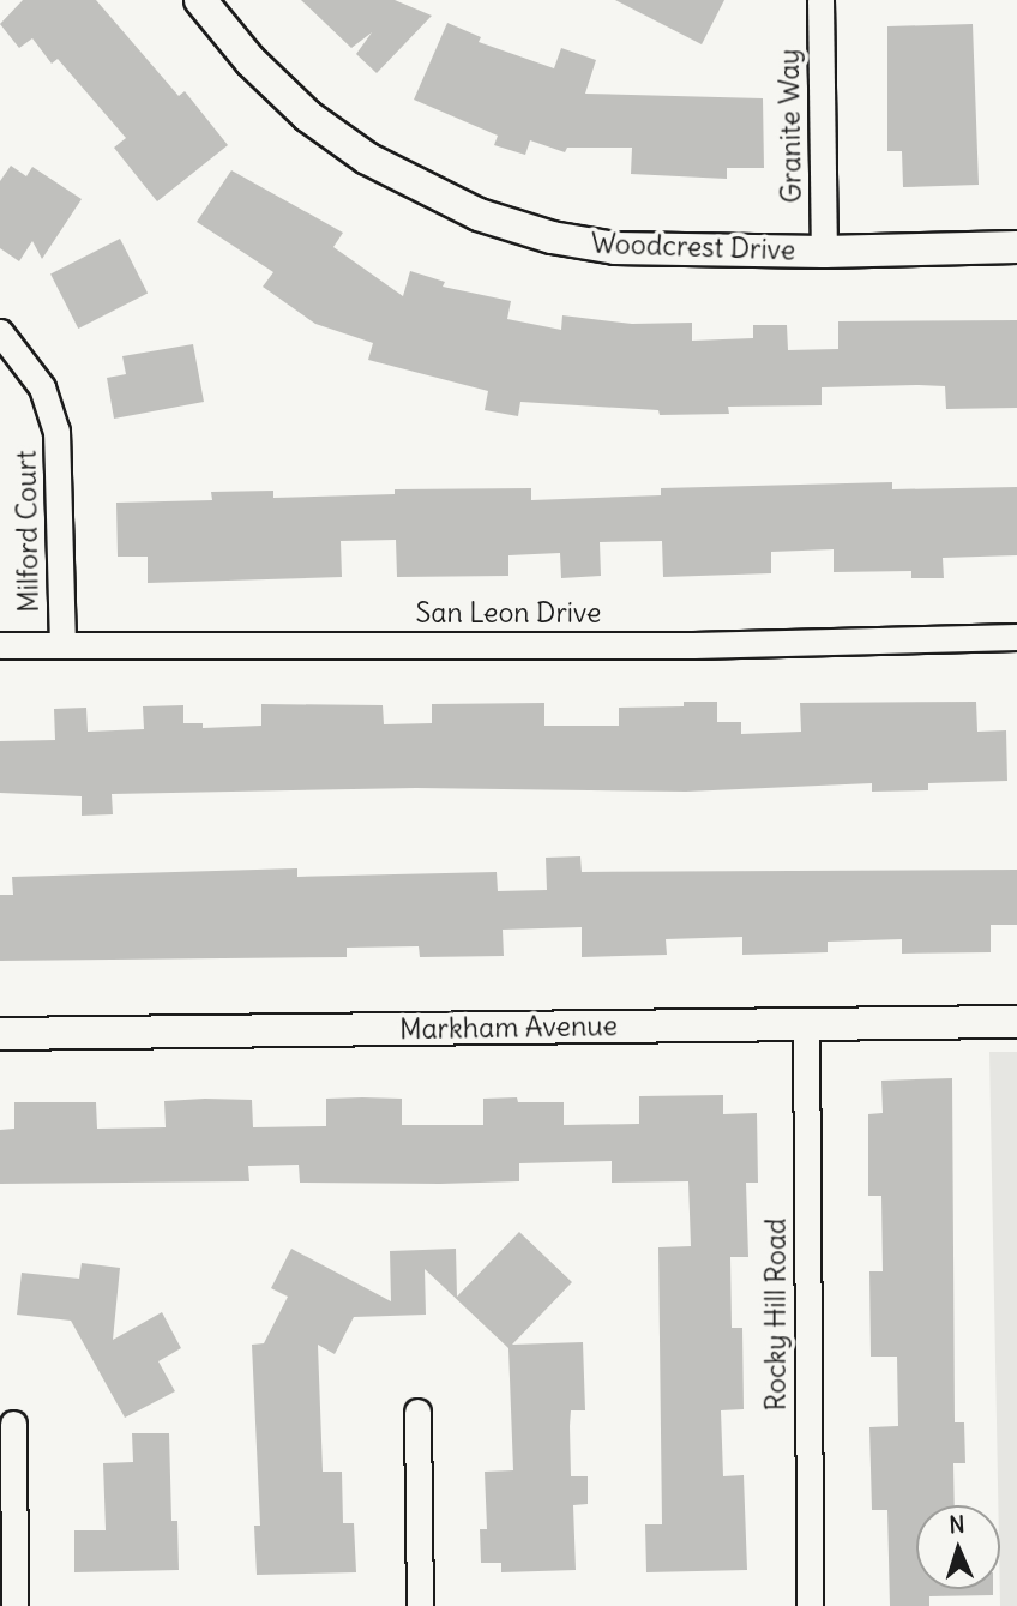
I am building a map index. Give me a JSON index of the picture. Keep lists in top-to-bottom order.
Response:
{
  "streets": {
    "street": [
      "Granite Way",
      "Woodcrest Drive",
      "Milford Court",
      "San Leon Drive",
      "Markham Avenue",
      "Rocky Hill Road"
    ]
  },
  "crossings": [
    ["Granite Way", "Woodcrest Drive"],
    ["Milford Court", "San Leon Drive"],
    ["Markham Avenue", "Rocky Hill Road"]
  ],
  "north": "top"
}
